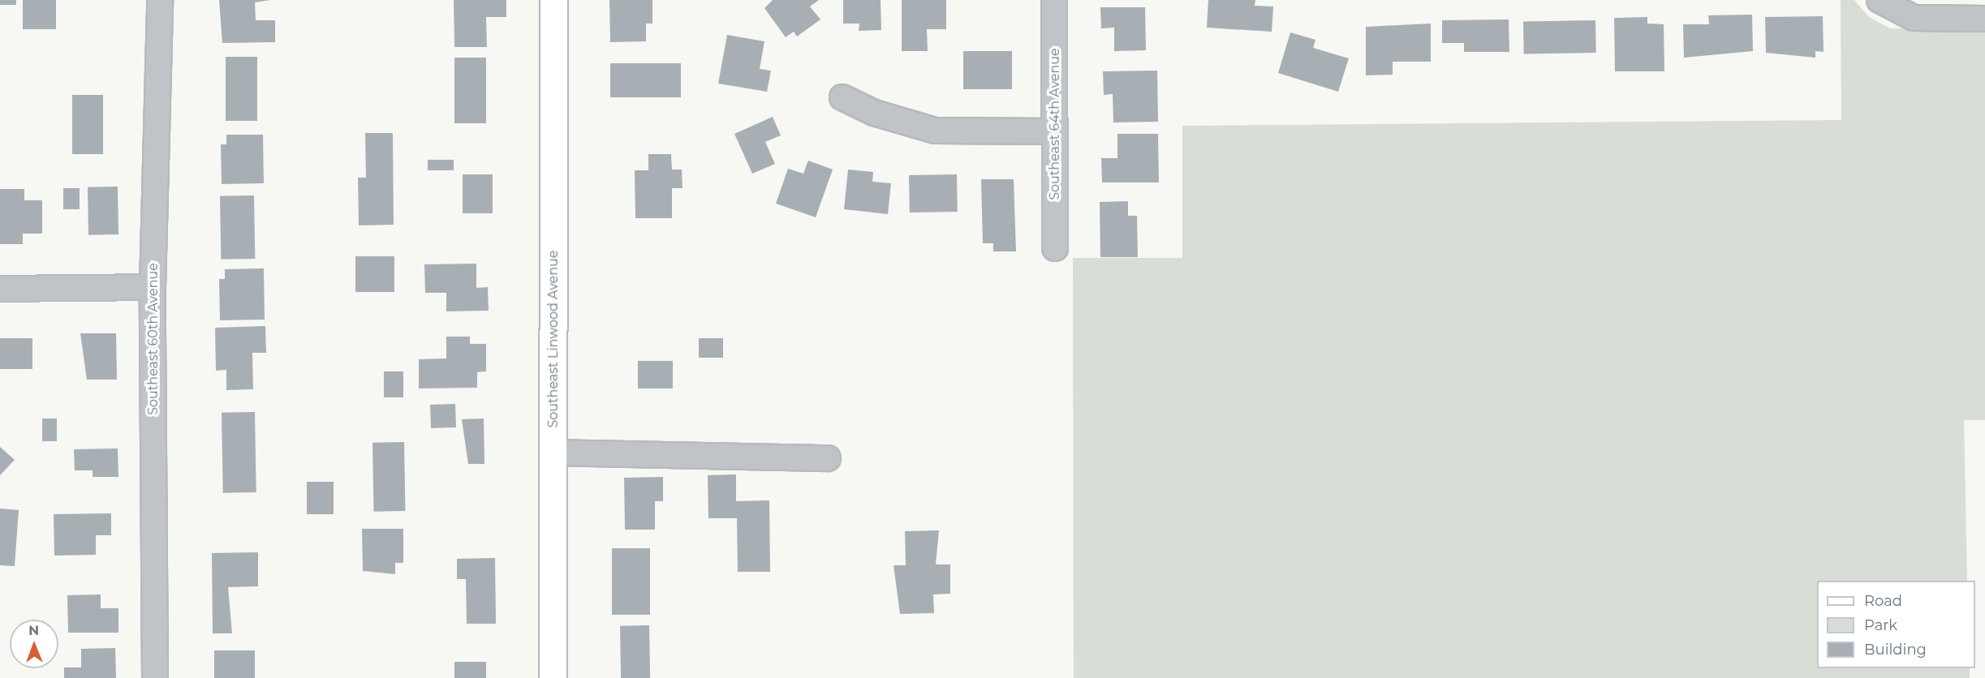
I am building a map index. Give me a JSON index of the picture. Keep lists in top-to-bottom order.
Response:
{
  "streets": {
    "main road": ["Southeast Linwood Avenue"],
    "street": ["Southeast 64th Avenue", "Southeast 60th Avenue"]
  },
  "legend": ["Road", "Park", "Building"],
  "north": "top"
}
